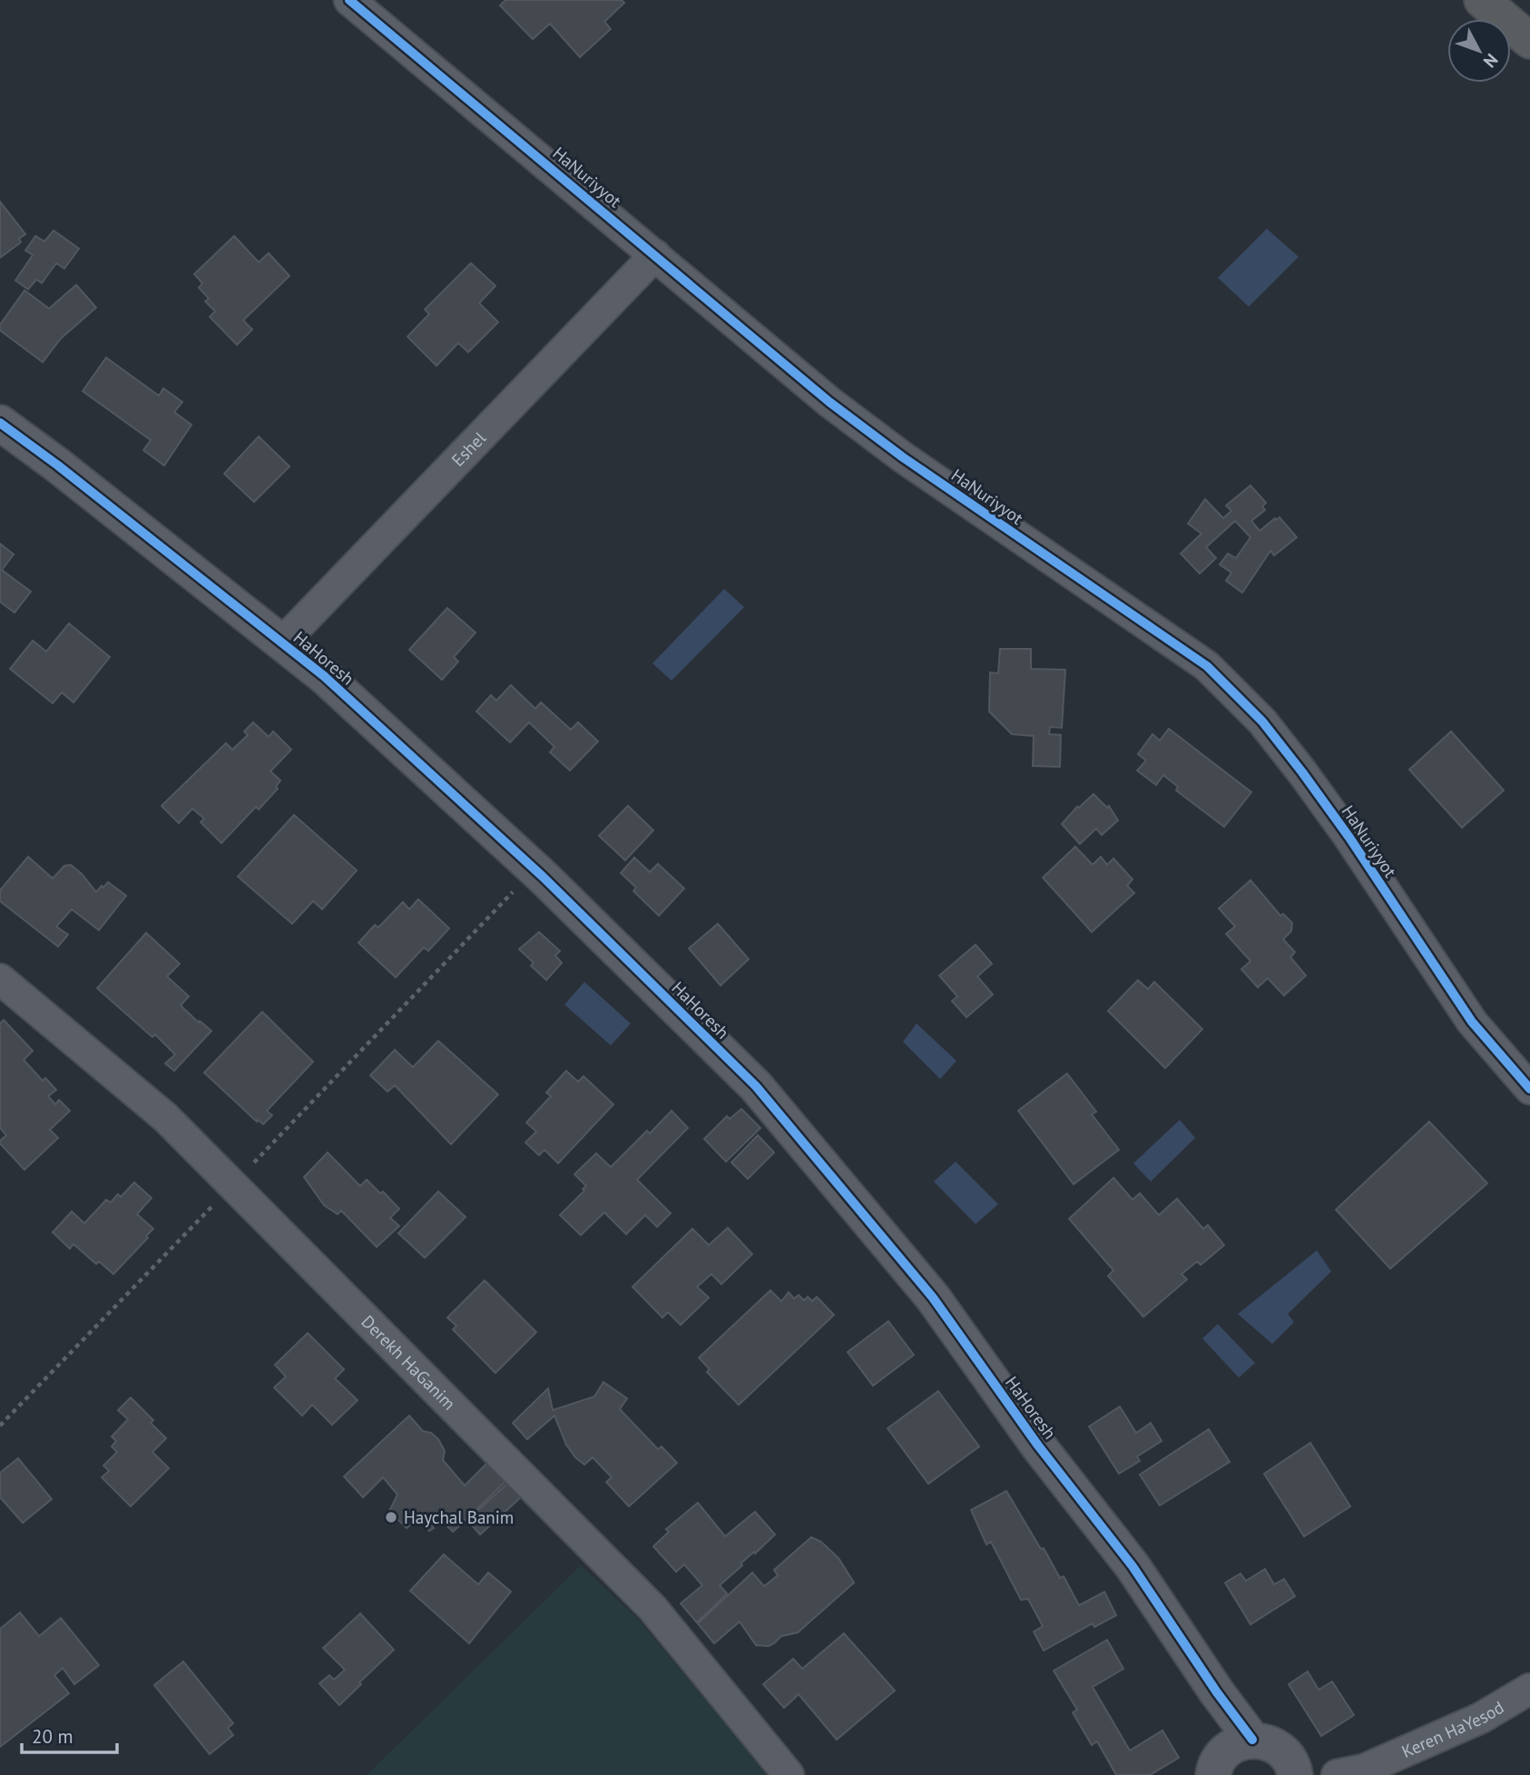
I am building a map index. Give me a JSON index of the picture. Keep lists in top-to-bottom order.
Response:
{
  "streets": {
    "street": [
      "HaNuriyyot",
      "Eshel",
      "HaHoresh",
      "Derekh HaGanim",
      "Keren HaYesod"
    ]
  },
  "crossings": [
    ["HaNuriyyot", "Eshel"],
    ["Eshel", "HaHoresh"]
  ],
  "places": ["Haychal Banim"],
  "scale_bar": "20 m",
  "north": "bottom right"
}
